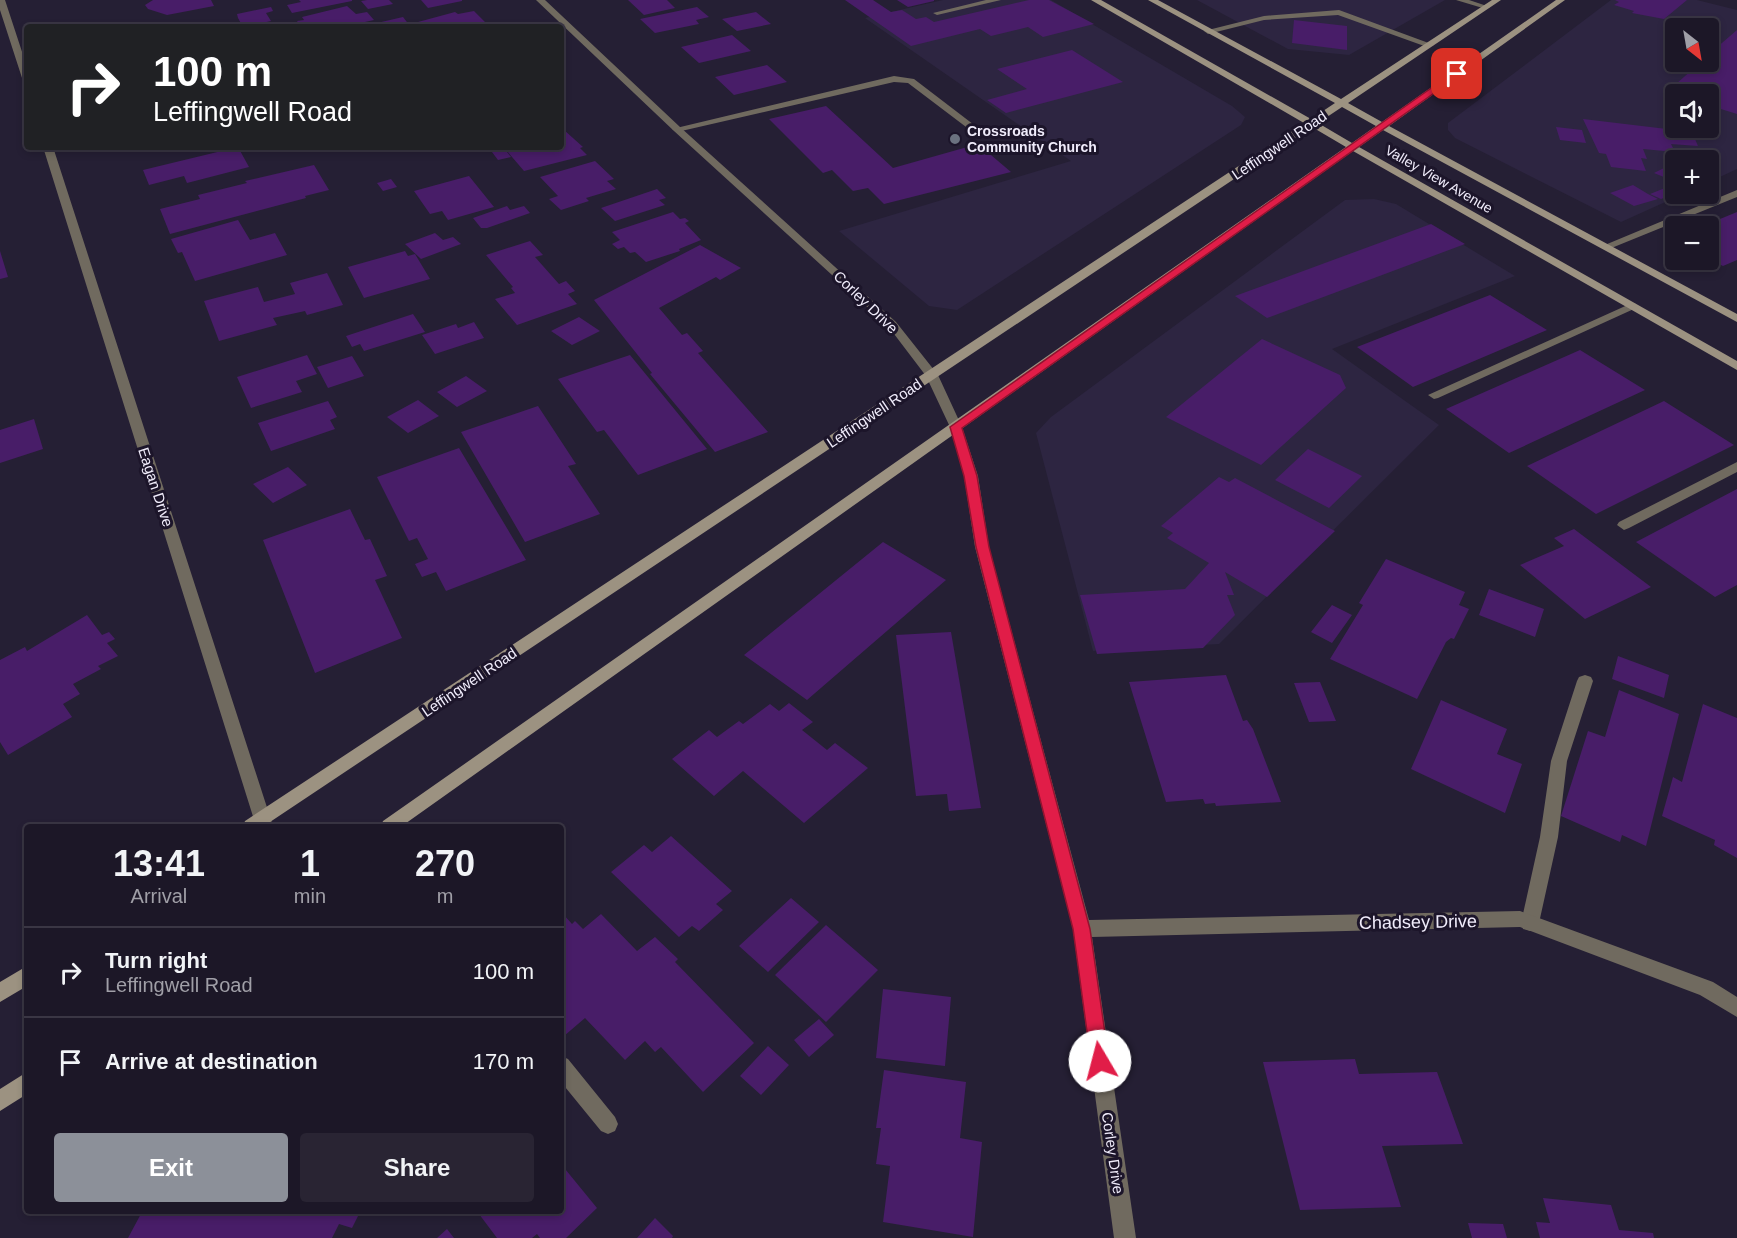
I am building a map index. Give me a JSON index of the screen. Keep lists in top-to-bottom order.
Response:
{
  "streets": {
    "main road": ["Leffingwell Road", "Valley View Avenue"],
    "street": ["Corley Drive", "Eagan Drive", "Chadsey Drive"]
  },
  "crossings": [
    ["Leffingwell Road", "Valley View Avenue"],
    ["Leffingwell Road", "Corley Drive"],
    ["Leffingwell Road", "Eagan Drive"],
    ["Corley Drive", "Chadsey Drive"]
  ],
  "places": ["Crossroads Community Church"],
  "north": "bottom right",
  "page": {
    "map_buttons": ["+", "−"],
    "turn": ["100 m", "Leffingwell Road"],
    "eta": [
      "13:41",
      "Arrival",
      "1",
      "min",
      "270",
      "m"
    ],
    "list": [
      {
        "name": "Turn right",
        "note": "Leffingwell Road",
        "value": "100 m"
      },
      {
        "name": "Arrive at destination",
        "value": "170 m"
      }
    ],
    "buttons": ["Exit", "Share"]
  }
}
